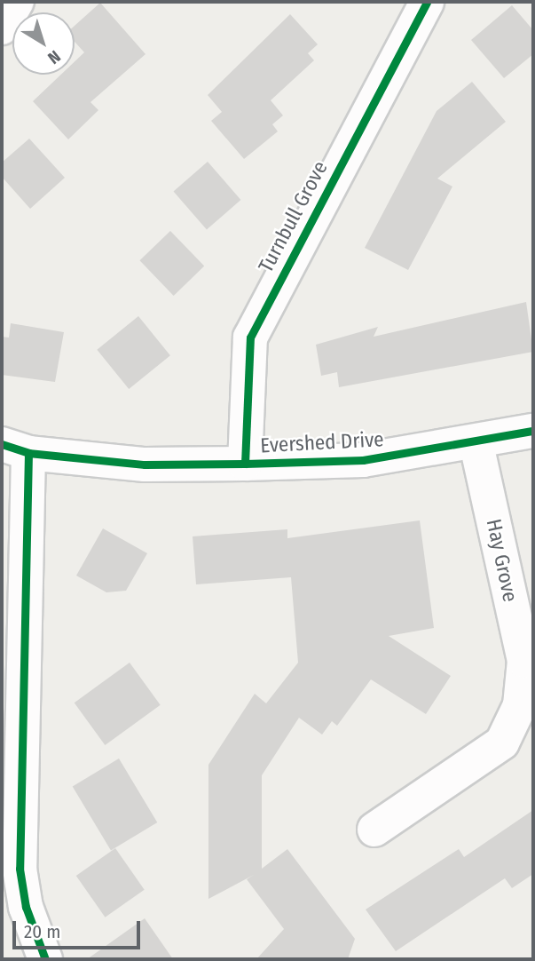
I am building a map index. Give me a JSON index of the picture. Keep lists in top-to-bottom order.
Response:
{
  "streets": {
    "street": ["Turnbull Grove", "Evershed Drive", "Hay Grove"]
  },
  "crossings": [
    ["Turnbull Grove", "Evershed Drive"],
    ["Evershed Drive", "Hay Grove"]
  ],
  "scale_bar": "20 m",
  "north": "bottom right"
}
